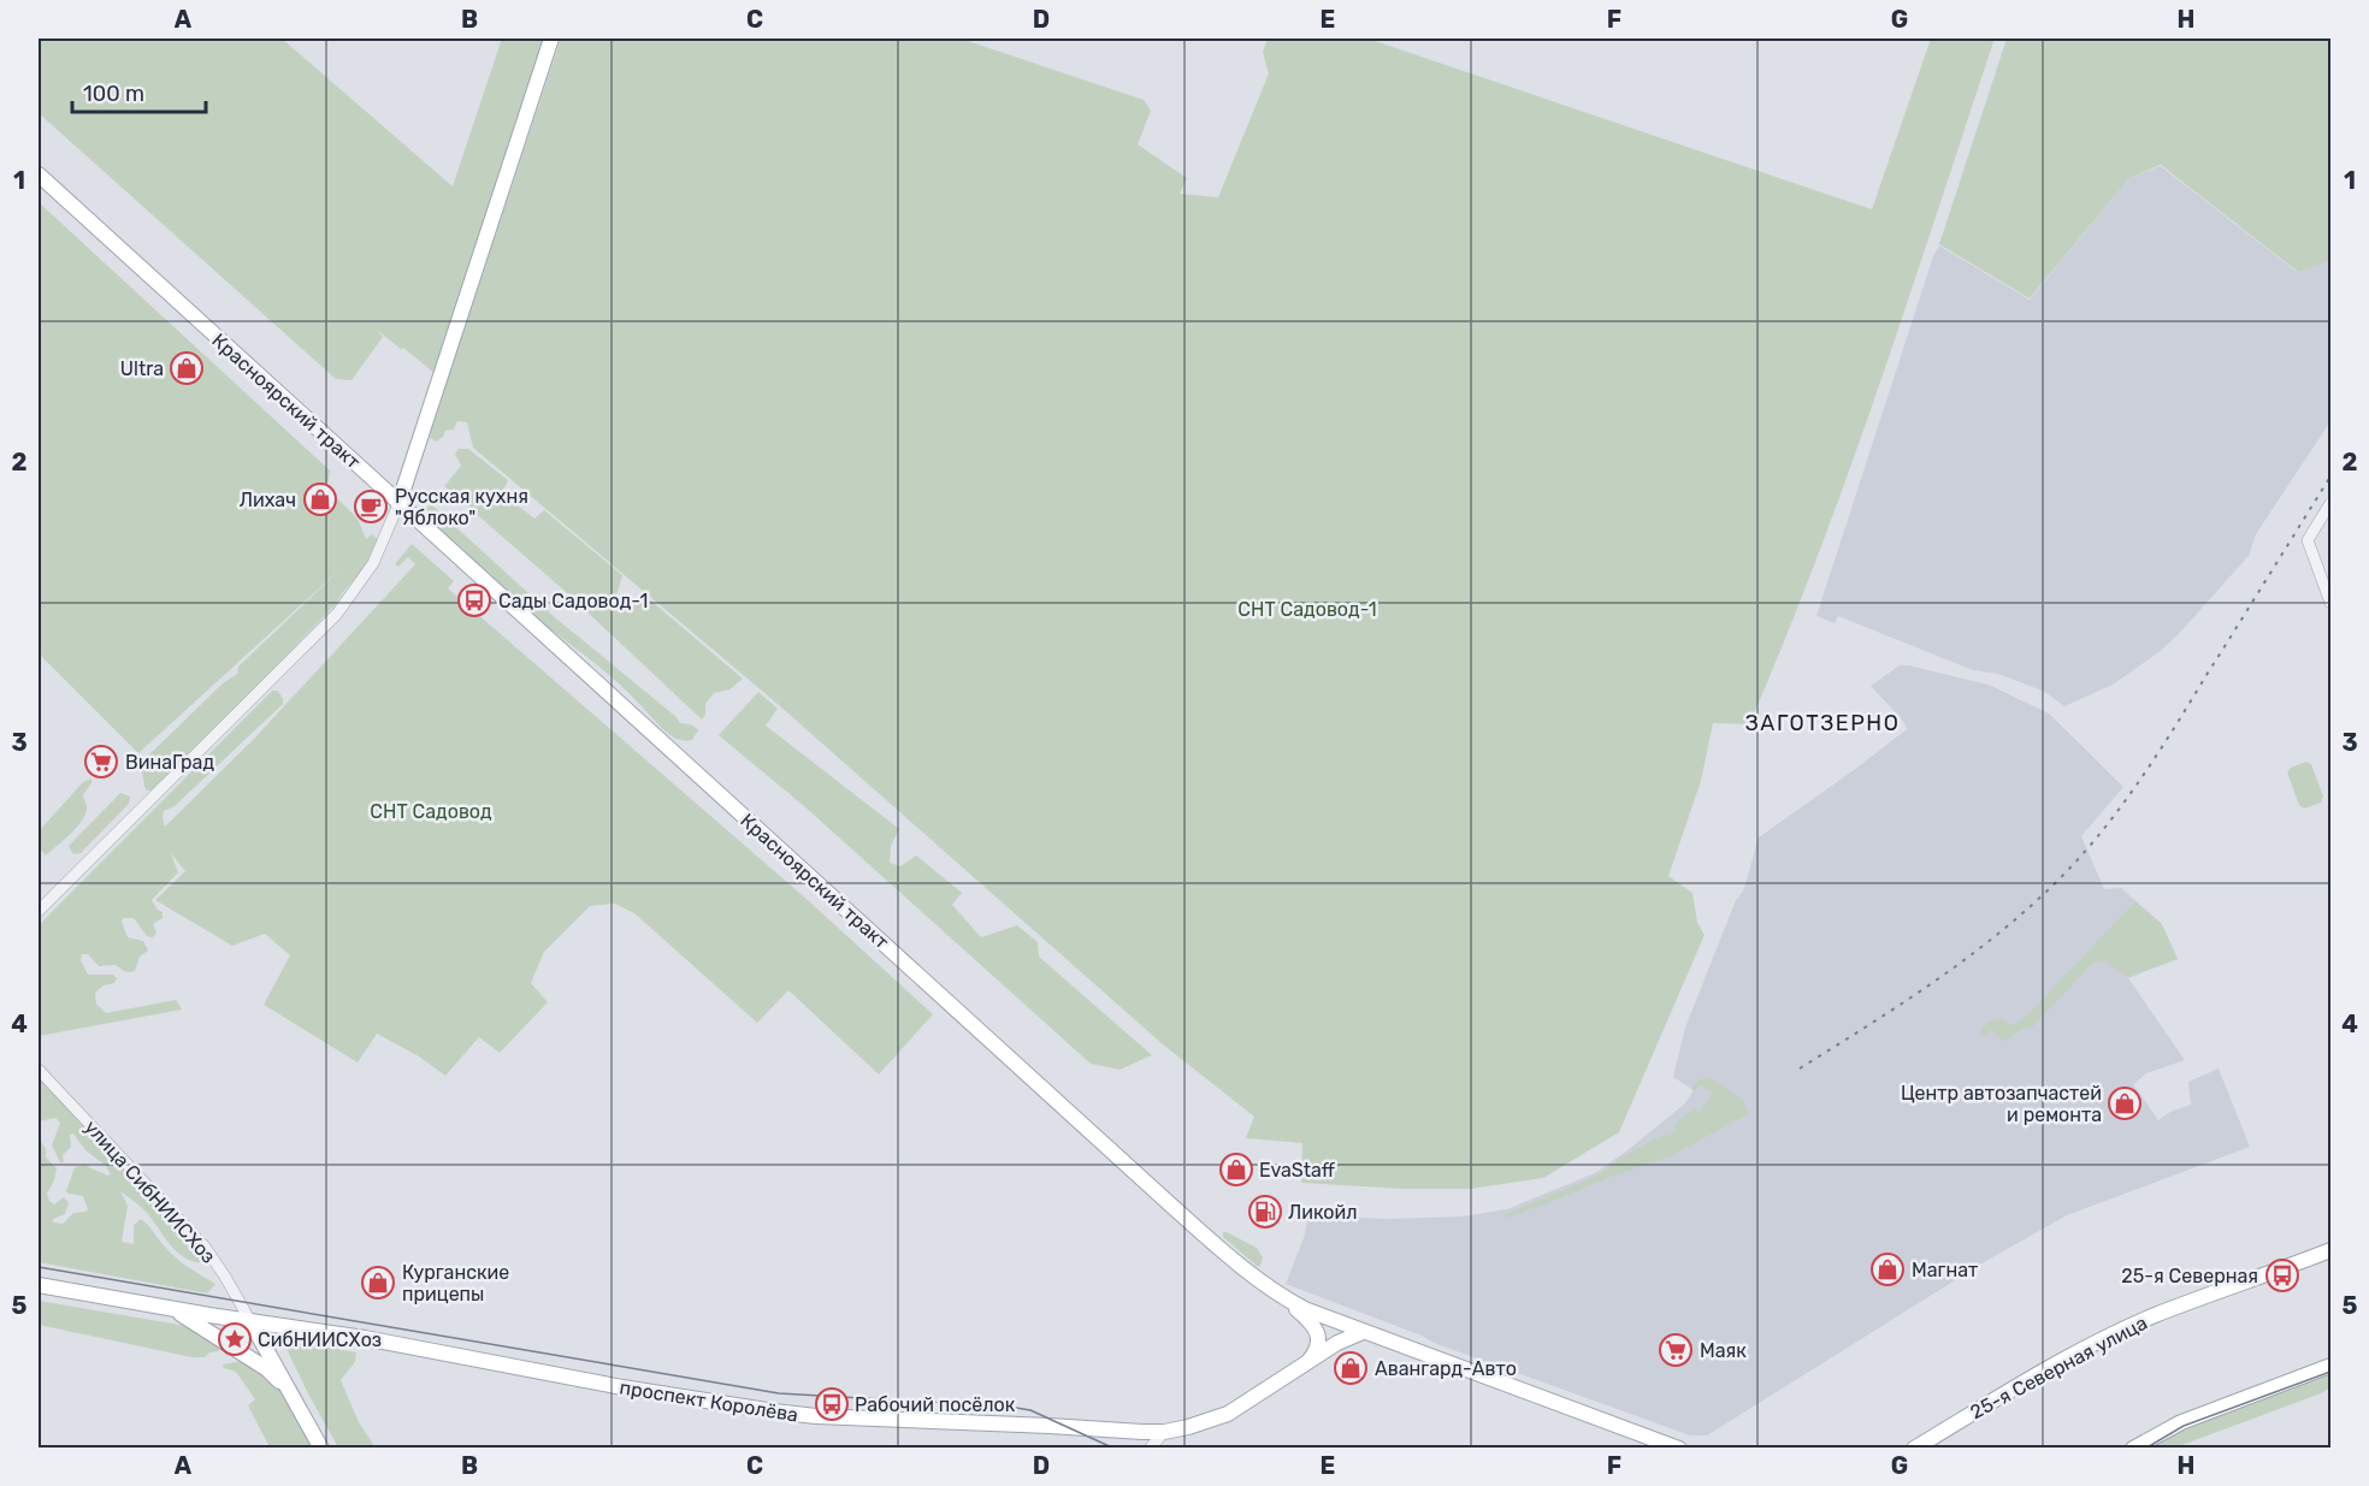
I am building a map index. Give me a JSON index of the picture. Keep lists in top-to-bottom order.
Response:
{
  "streets": {
    "main road": ["Красноярский тракт", "25-я Северная улица", "проспект Королёва"],
    "street": ["улица СибНИИСХоз"]
  },
  "crossings": [
    ["Красноярский тракт", "проспект Королёва"],
    ["улица СибНИИСХоз", "проспект Королёва"]
  ],
  "districts": ["ЗАГОТЗЕРНО"],
  "parks": ["СНТ Садовод-1", "СНТ Садовод"],
  "places": {
    "shop": [
      "Ultra",
      "Лихач",
      "Центр автозапчастей и ремонта",
      "EvaStaff",
      "Магнат",
      "Курганские прицепы",
      "Авангард-Авто"
    ],
    "cafe": ["Русская кухня \"Яблоко\""],
    "bus stop": ["Сады Садовод-1", "25-я Северная", "Рабочий посёлок"],
    "supermarket": ["ВинаГрад", "Маяк"],
    "fuel station": ["Ликойл"],
    "place": ["СибНИИСХоз"]
  },
  "scale_bar": "100 m",
  "grid": {
    "columns": [
      "A",
      "B",
      "C",
      "D",
      "E",
      "F",
      "G",
      "H"
    ],
    "rows": [
      "1",
      "2",
      "3",
      "4",
      "5"
    ]
  }
}
